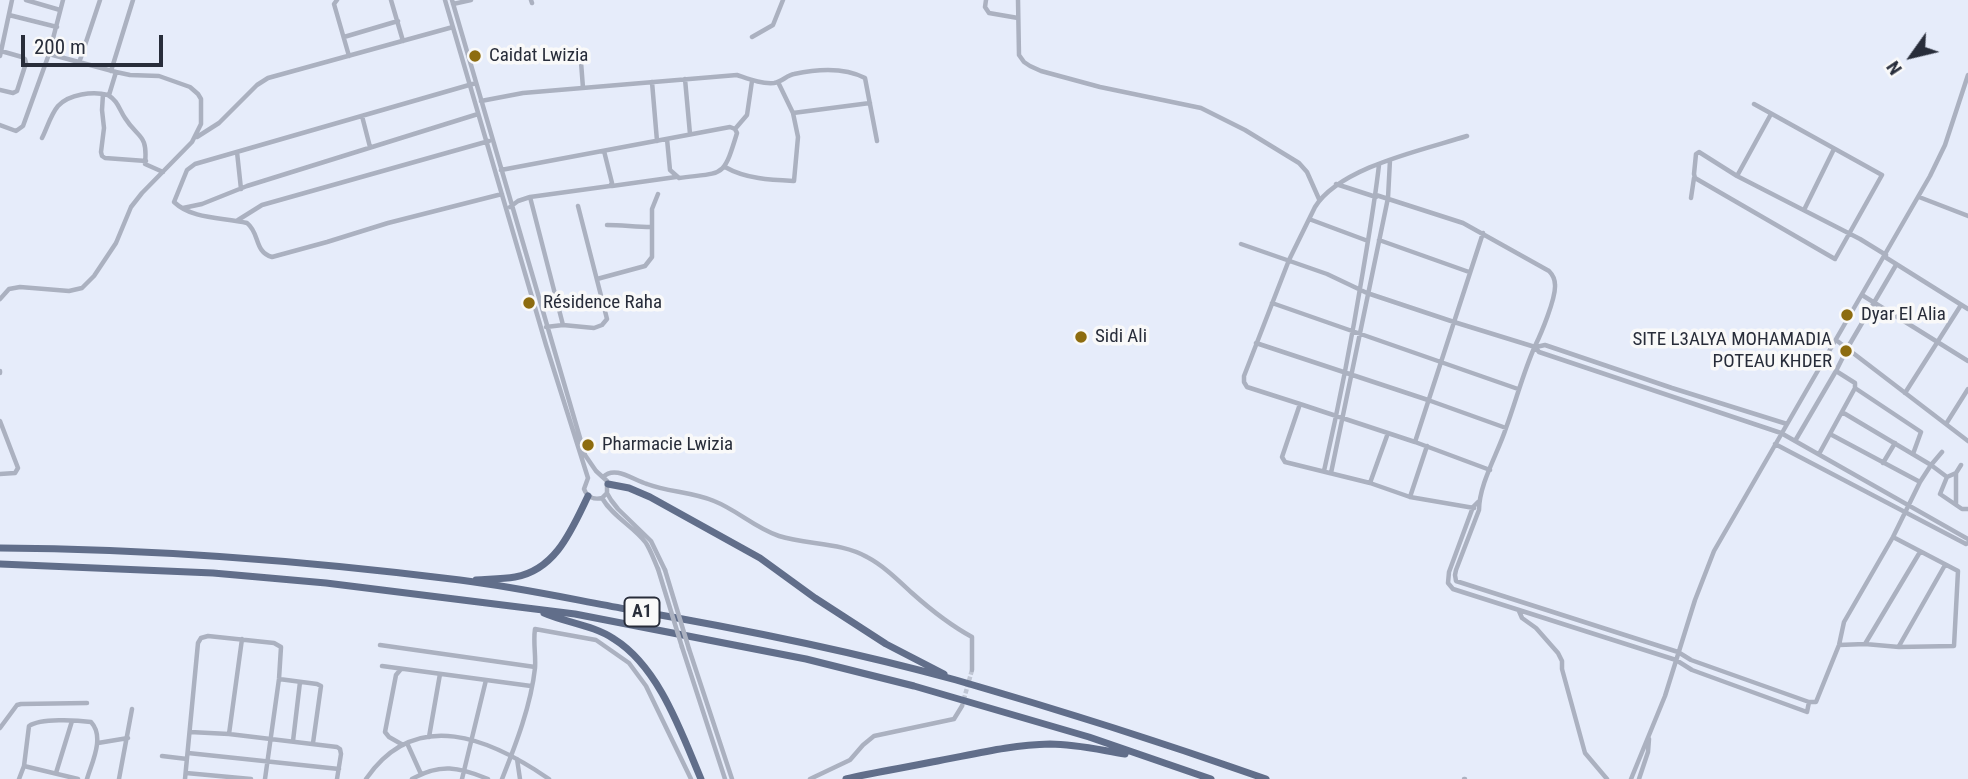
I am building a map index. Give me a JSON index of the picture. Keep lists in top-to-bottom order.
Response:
{
  "streets": {
    "highway": ["A1"]
  },
  "places": [
    "Caidat Lwizia",
    "Résidence Raha",
    "Dyar El Alia",
    "Sidi Ali",
    "SITE L3ALYA MOHAMADIA POTEAU KHDER",
    "Pharmacie Lwizia"
  ],
  "scale_bar": "200 m",
  "north": "bottom left"
}
